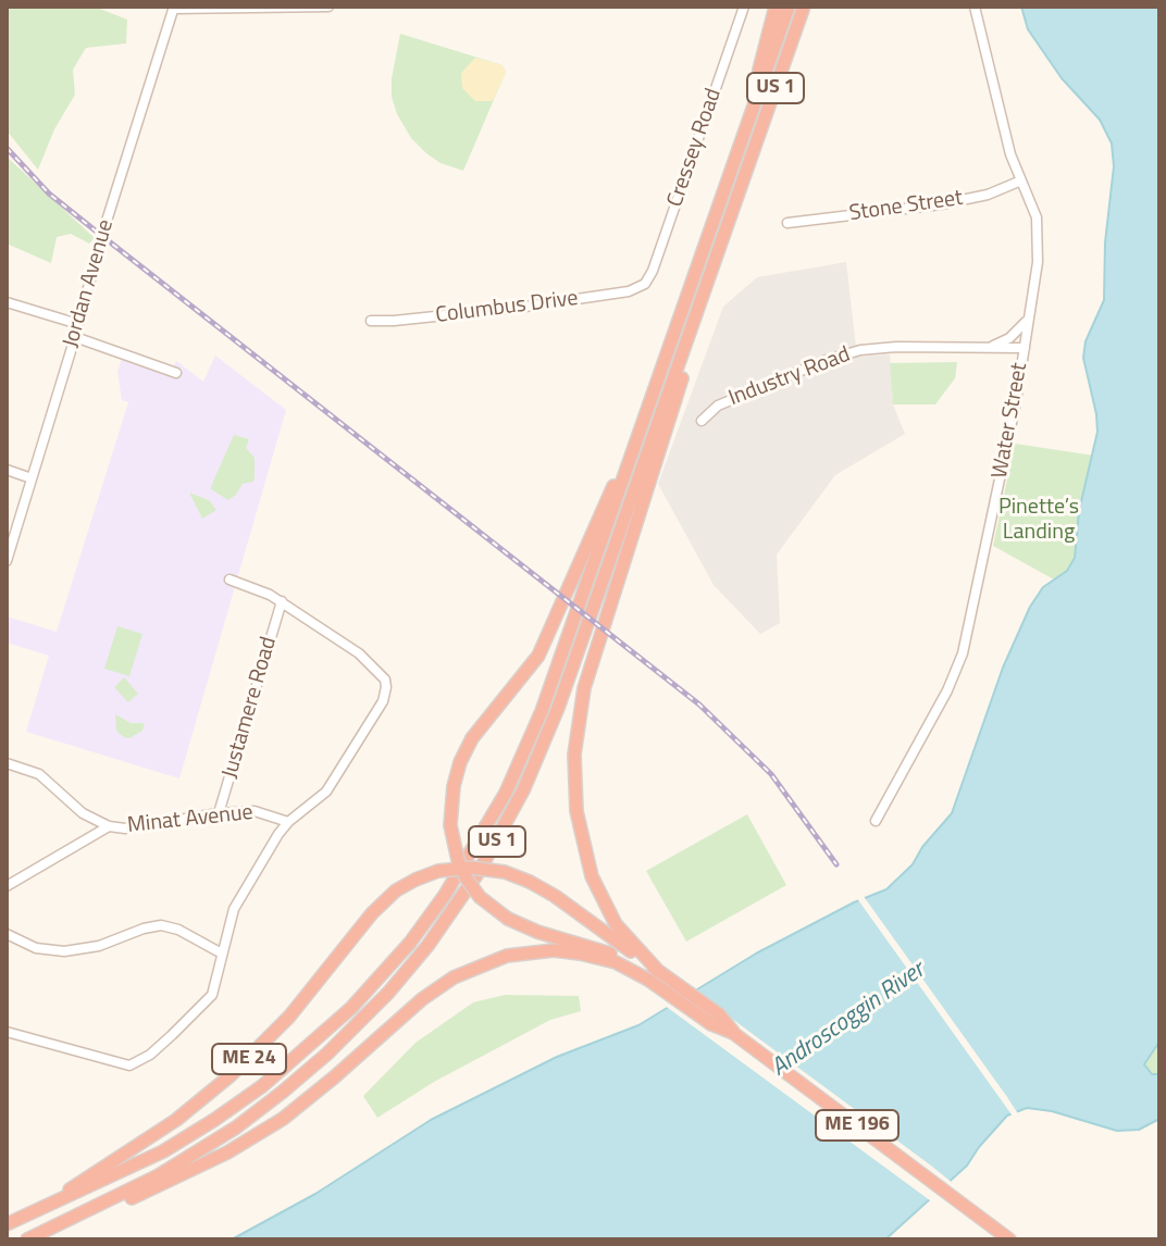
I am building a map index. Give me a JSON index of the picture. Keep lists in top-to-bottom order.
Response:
{
  "streets": {
    "highway": ["US 1", "ME 24", "ME 196"],
    "street": [
      "Cressey Road",
      "Stone Street",
      "Jordan Avenue",
      "Columbus Drive",
      "Industry Road",
      "Water Street",
      "Justamere Road",
      "Minat Avenue"
    ]
  },
  "crossings": [
    ["US 1", "ME 24"],
    ["Cressey Road", "Columbus Drive"],
    ["Stone Street", "Water Street"],
    ["Industry Road", "Water Street"],
    ["Justamere Road", "Minat Avenue"],
    ["ME 24", "ME 196"]
  ],
  "water": ["Androscoggin River"],
  "parks": ["Pinette’s Landing"]
}
